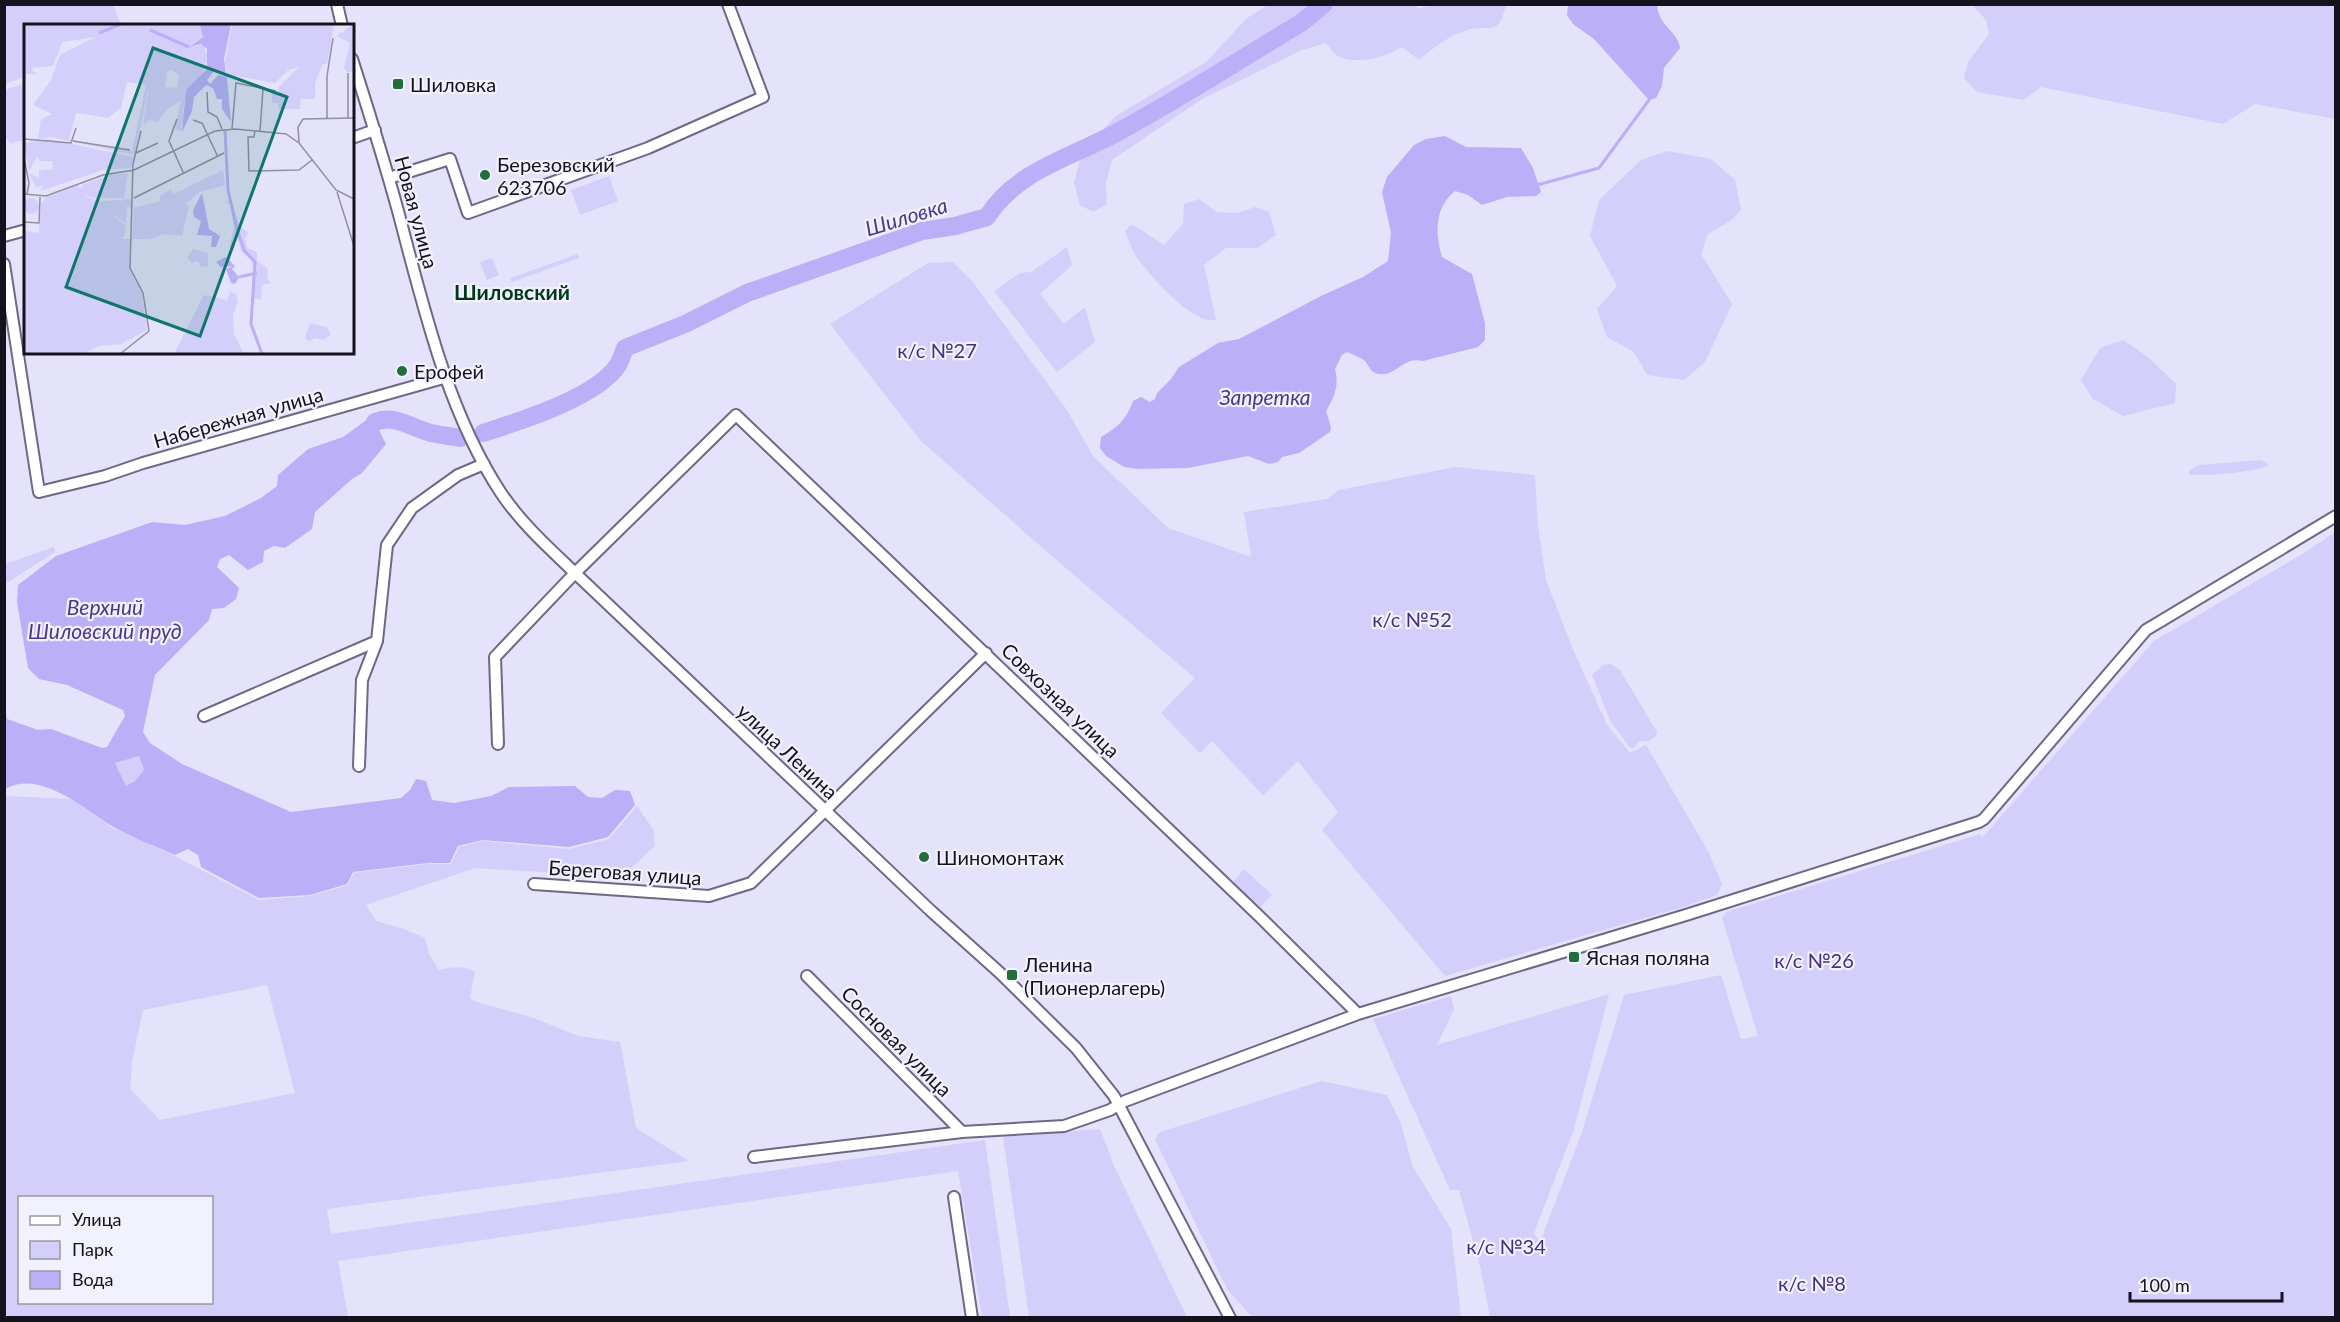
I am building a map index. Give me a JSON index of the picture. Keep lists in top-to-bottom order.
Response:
{
  "streets": {
    "street": [
      "Новая улица",
      "Набережная улица",
      "Совхозная улица",
      "улица Ленина",
      "Береговая улица",
      "Сосновая улица"
    ]
  },
  "crossings": [
    ["Новая улица", "Набережная улица"],
    ["Новая улица", "улица Ленина"],
    ["Совхозная улица", "улица Ленина"],
    ["Совхозная улица", "Береговая улица"],
    ["улица Ленина", "Береговая улица"]
  ],
  "districts": ["Шиловский"],
  "water": ["Шиловка", "Запретка", "Верхний Шиловский пруд"],
  "parks": [
    "к/с №27",
    "к/с №52",
    "к/с №26",
    "к/с №34",
    "к/с №8"
  ],
  "places": {
    "transit": ["Шиловка", "Ясная поляна", "Ленина (Пионерлагерь)"],
    "other": ["Березовский 623706", "Ерофей", "Шиномонтаж"]
  },
  "legend": ["Улица", "Парк", "Вода"],
  "scale_bar": "100 m"
}
